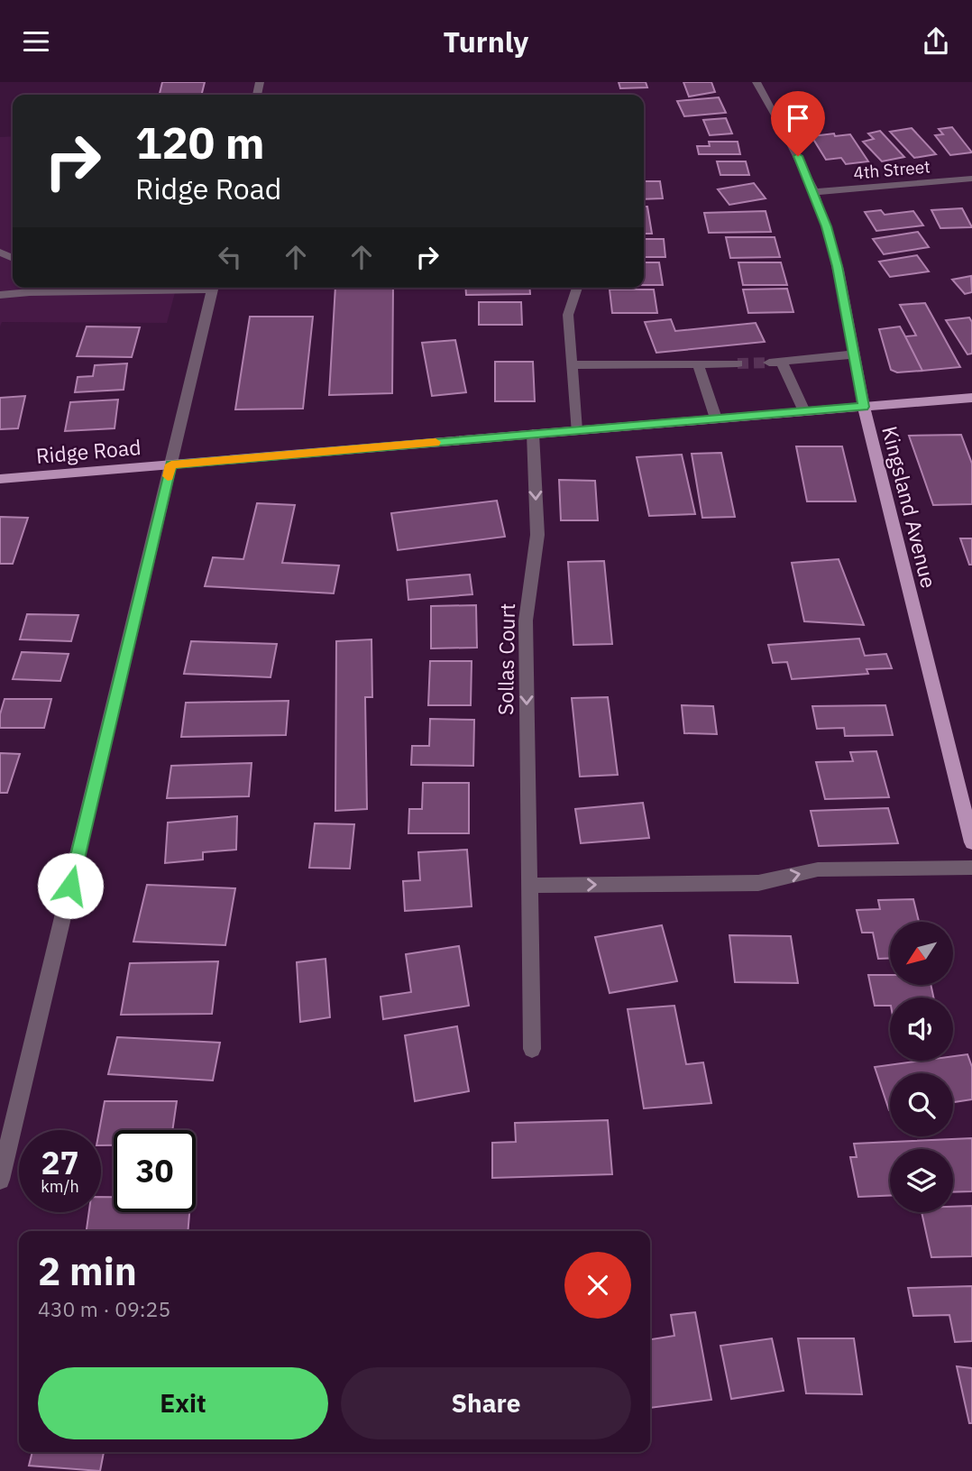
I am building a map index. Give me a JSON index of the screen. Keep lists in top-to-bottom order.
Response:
{
  "streets": {
    "main road": ["Ridge Road", "Kingsland Avenue"],
    "street": ["4th Street", "Sollas Court"]
  },
  "crossings": [
    ["4th Street", "Kingsland Avenue"],
    ["Ridge Road", "Kingsland Avenue"],
    ["Ridge Road", "Sollas Court"]
  ],
  "one_way": ["Sollas Court"],
  "north": "bottom left",
  "page": {
    "header": "Turnly",
    "turn": ["120 m", "Ridge Road"],
    "speed": "27 km/h",
    "limit": "30",
    "heading": ["2 min", "430 m · 09:25"],
    "buttons": ["Exit", "Share"]
  }
}
